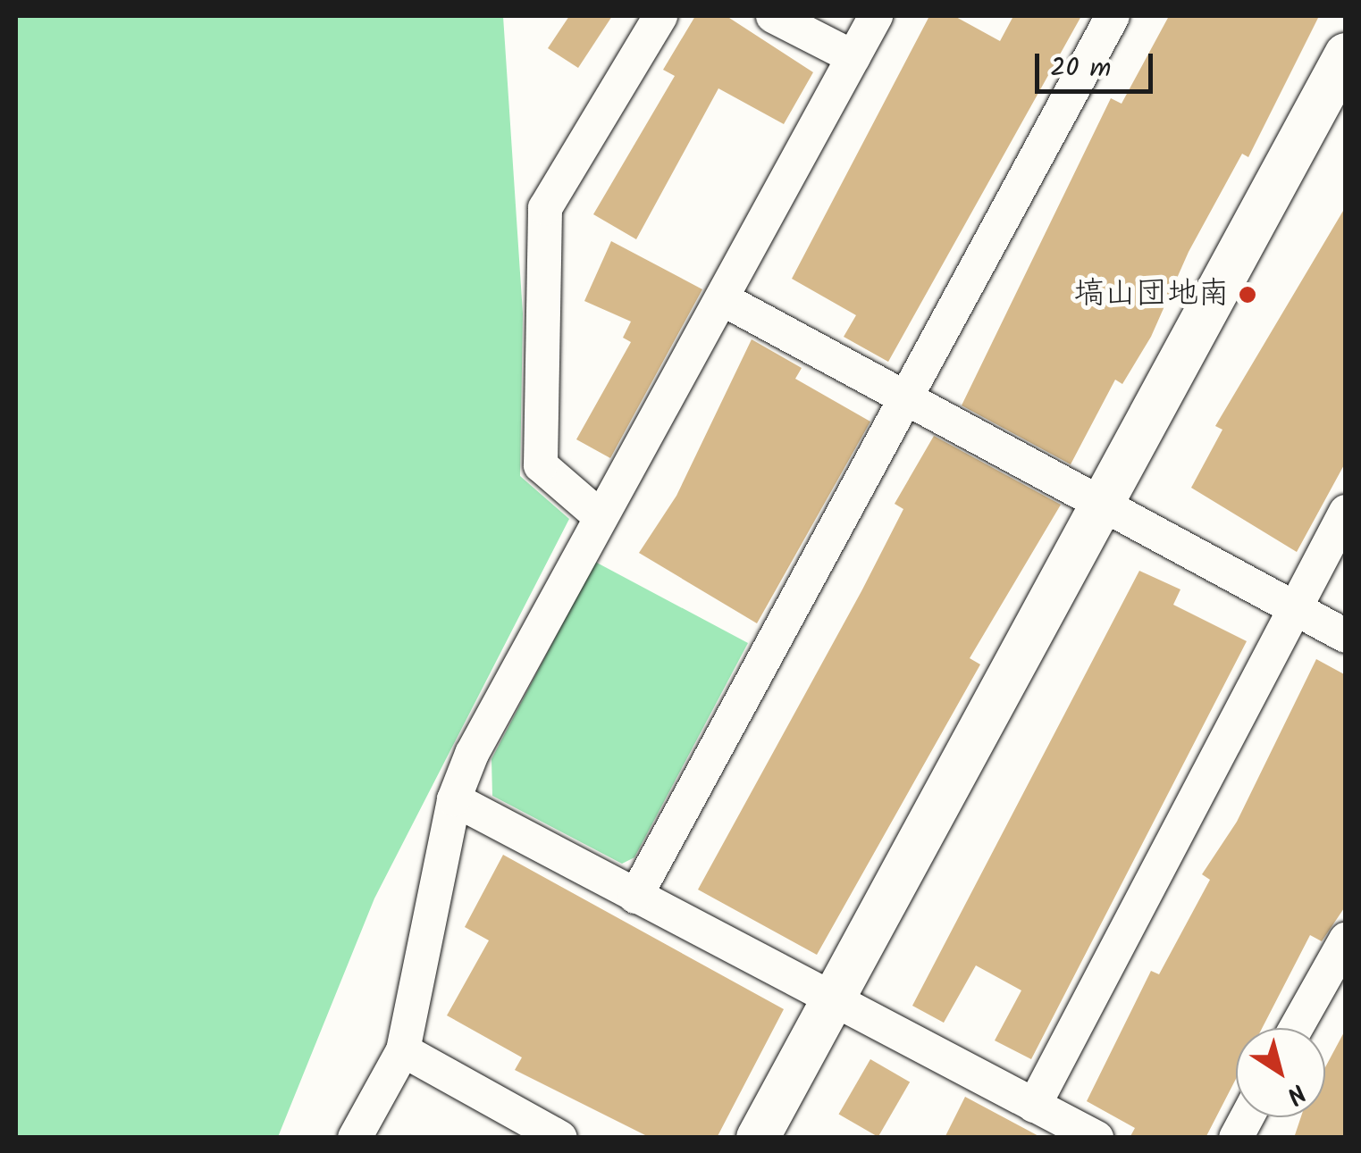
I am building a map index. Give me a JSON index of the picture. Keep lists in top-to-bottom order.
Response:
{
  "places": ["塙山団地南"],
  "scale_bar": "20 m",
  "north": "bottom right"
}
